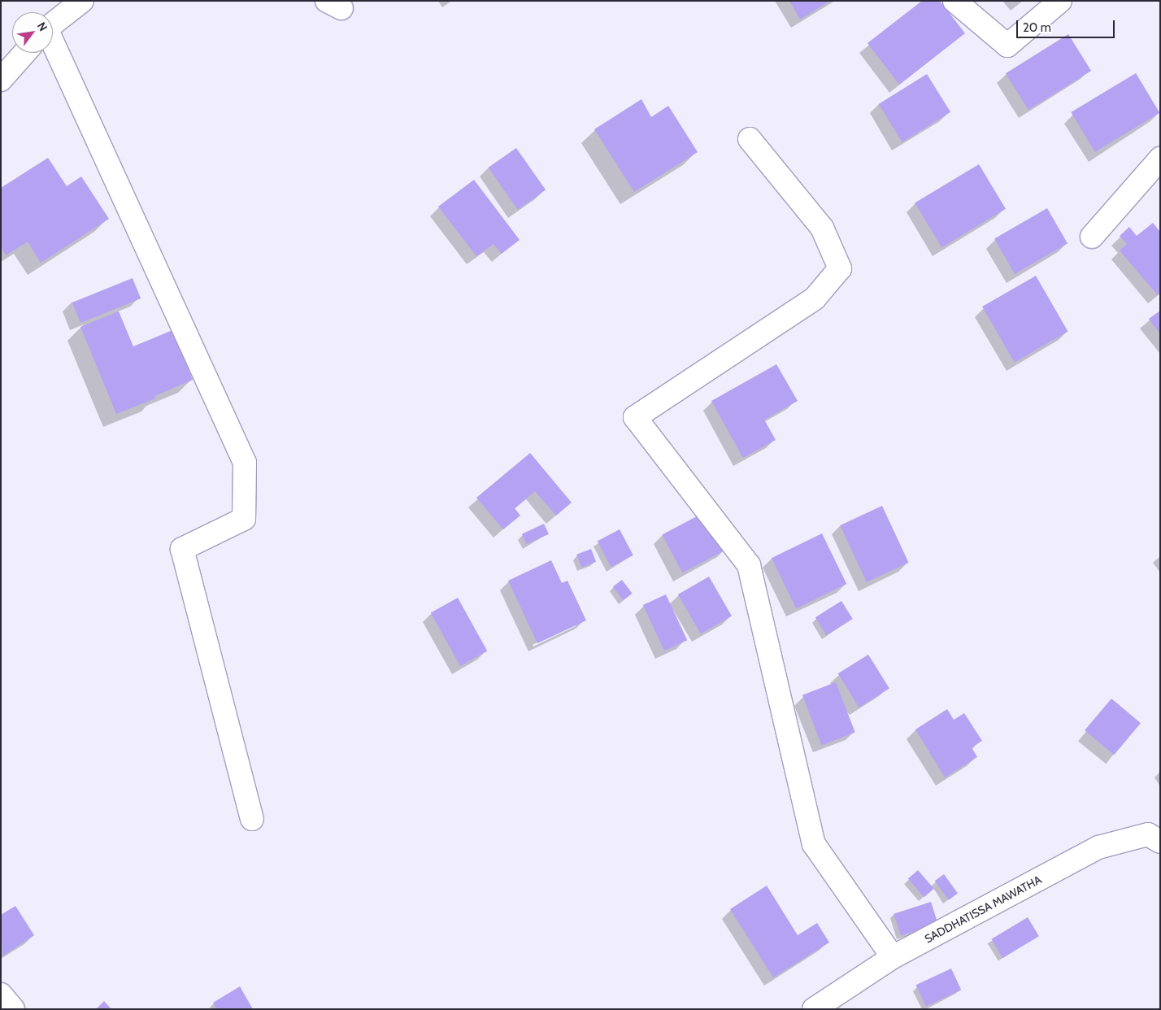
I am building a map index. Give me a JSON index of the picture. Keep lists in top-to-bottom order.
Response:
{
  "streets": {
    "street": ["SADDHATISSA MAWATHA"]
  },
  "scale_bar": "20 m",
  "north": "top right"
}
